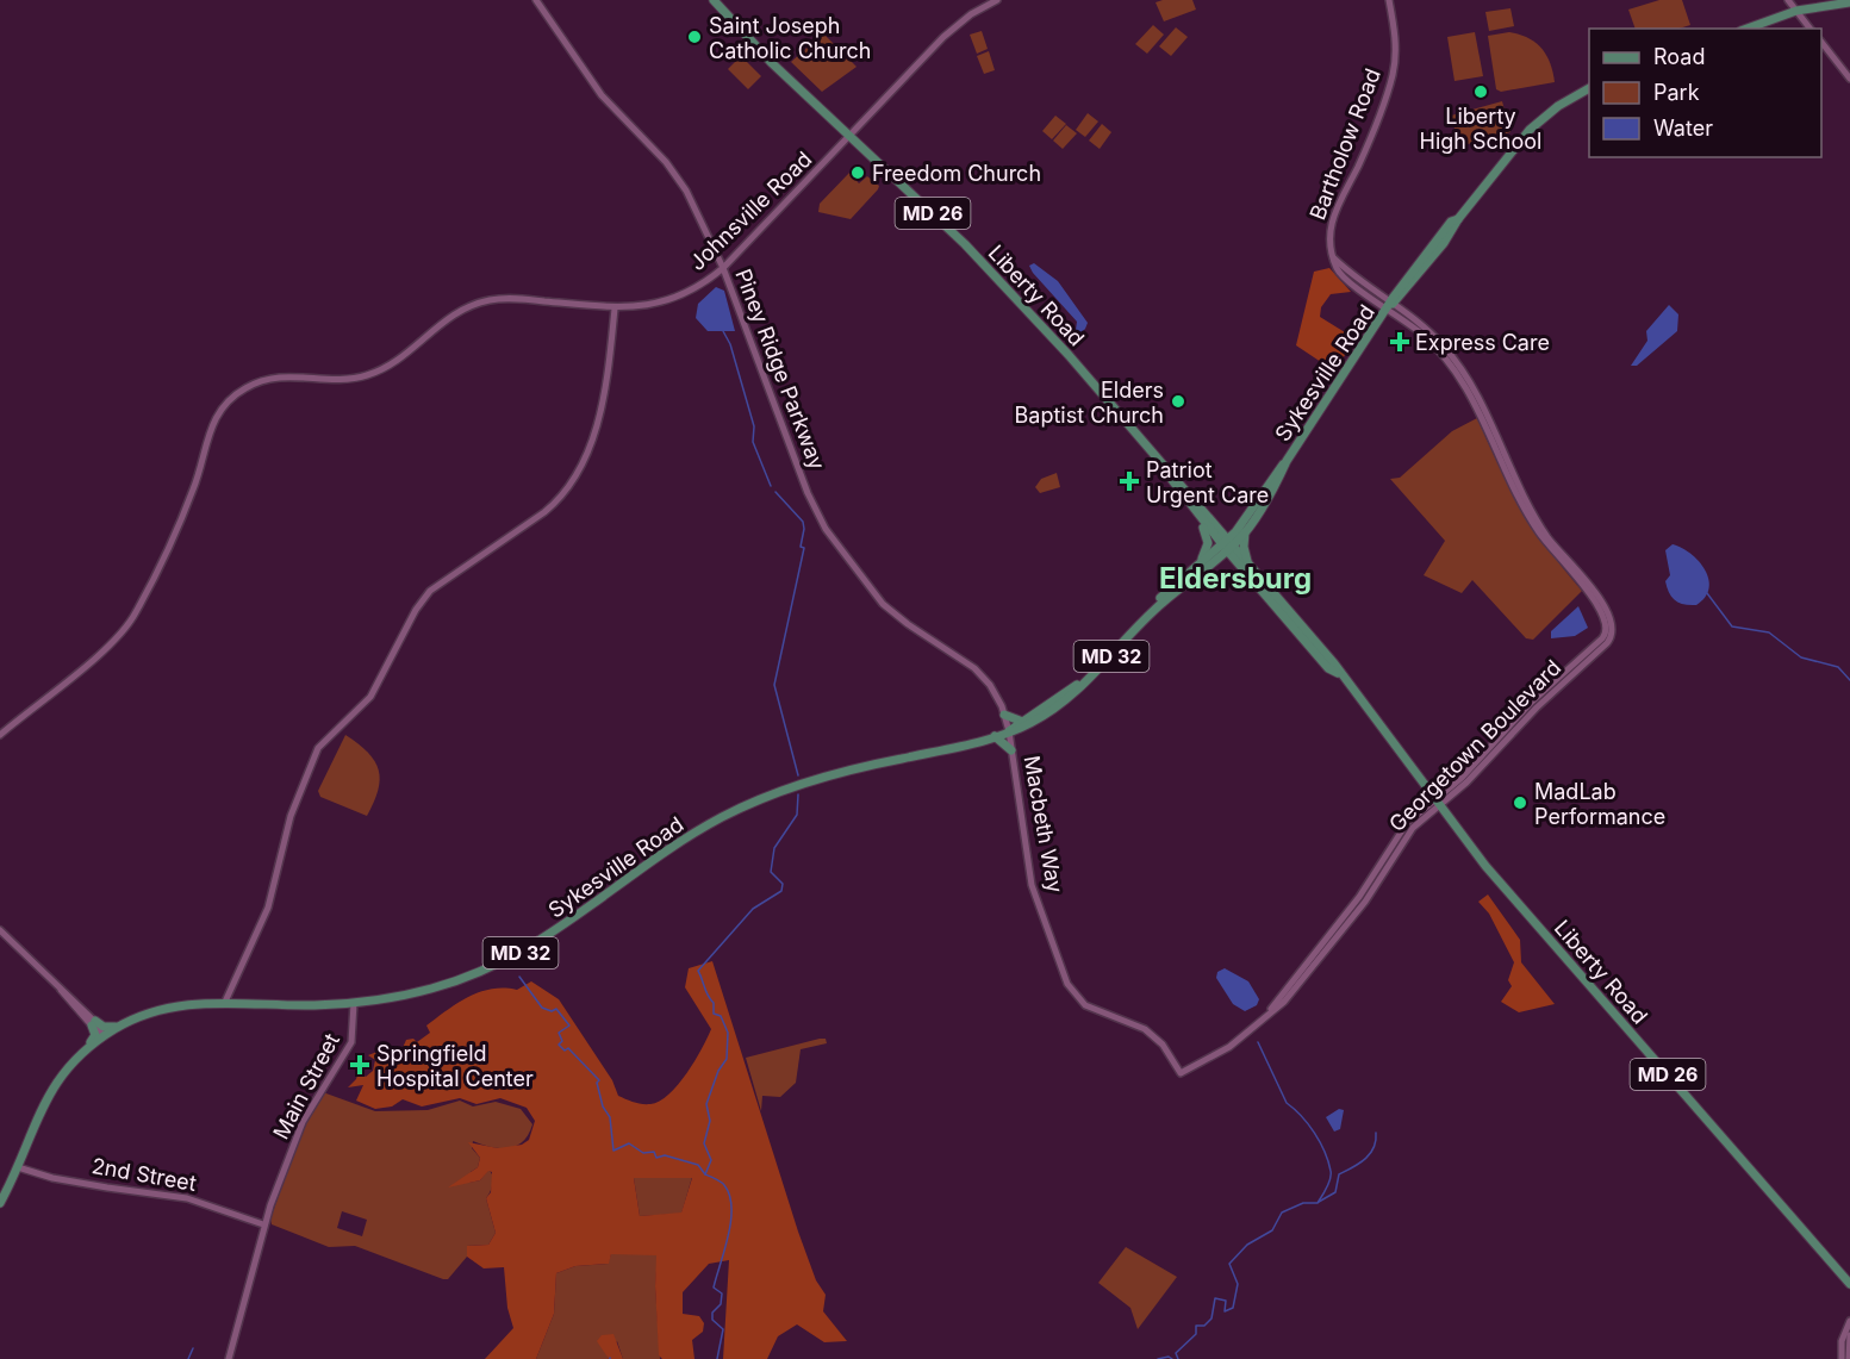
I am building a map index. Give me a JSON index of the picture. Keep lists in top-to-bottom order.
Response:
{
  "streets": {
    "main road": [
      "MD 26",
      "Liberty Road",
      "Sykesville Road",
      "MD 32"
    ],
    "street": [
      "Bartholow Road",
      "Johnsville Road",
      "Piney Ridge Parkway",
      "Georgetown Boulevard",
      "Macbeth Way",
      "Main Street",
      "2nd Street"
    ]
  },
  "crossings": [
    ["Johnsville Road", "Liberty Road"],
    ["Johnsville Road", "Piney Ridge Parkway"],
    ["Liberty Road", "Sykesville Road"],
    ["Liberty Road", "Georgetown Boulevard"],
    ["Piney Ridge Parkway", "Sykesville Road"],
    ["Piney Ridge Parkway", "Macbeth Way"],
    ["Sykesville Road", "Georgetown Boulevard"],
    ["Sykesville Road", "Macbeth Way"],
    ["Sykesville Road", "Main Street"],
    ["Sykesville Road", "2nd Street"],
    ["Georgetown Boulevard", "Macbeth Way"],
    ["Main Street", "2nd Street"]
  ],
  "districts": ["Eldersburg"],
  "places": {
    "other": [
      "Saint Joseph Catholic Church",
      "Liberty High School",
      "Freedom Church",
      "Elders Baptist Church",
      "MadLab Performance"
    ],
    "health": ["Express Care", "Patriot Urgent Care", "Springfield Hospital Center"]
  },
  "legend": ["Road", "Park", "Water"]
}
